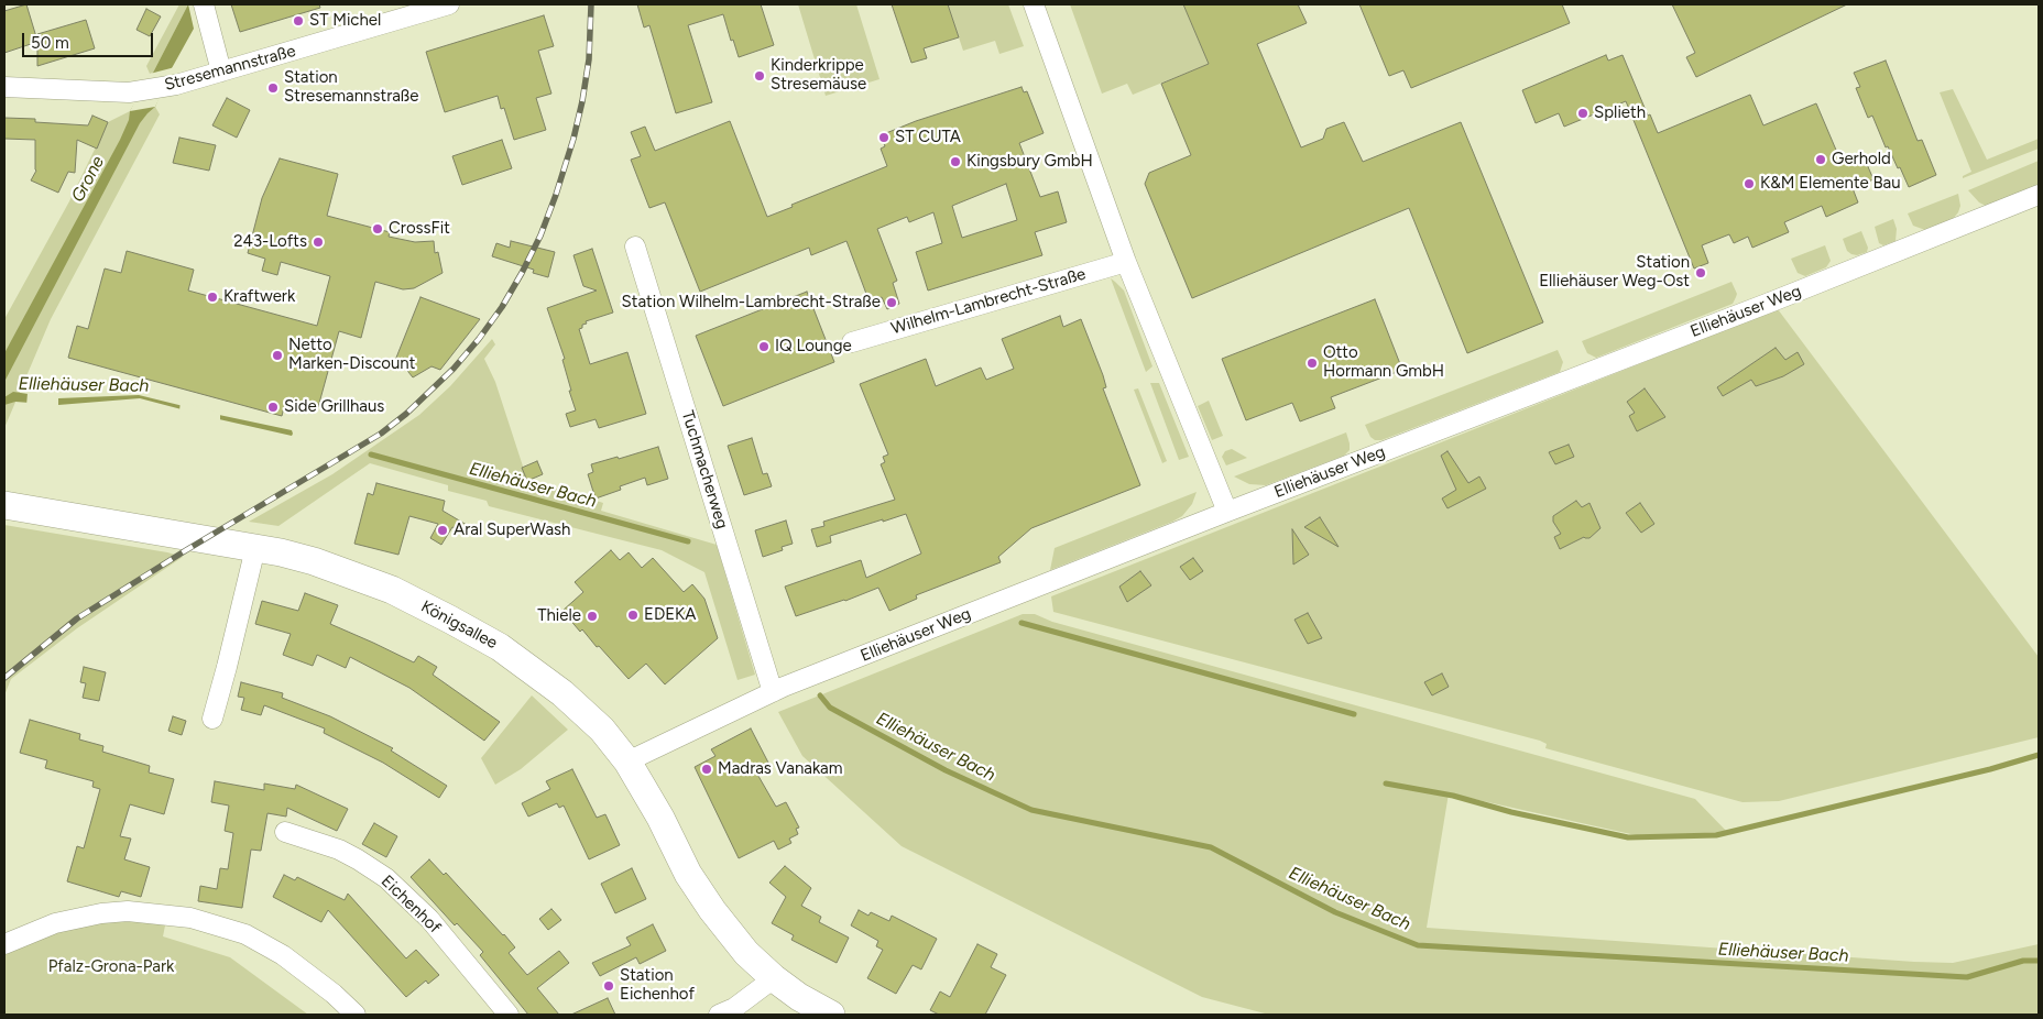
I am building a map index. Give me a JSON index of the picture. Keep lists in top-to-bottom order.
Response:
{
  "streets": {
    "street": [
      "Stresemannstraße",
      "Wilhelm-Lambrecht-Straße",
      "Elliehäuser Weg",
      "Tuchmacherweg",
      "Königsallee",
      "Eichenhof"
    ]
  },
  "crossings": [
    ["Elliehäuser Weg", "Tuchmacherweg"],
    ["Elliehäuser Weg", "Königsallee"]
  ],
  "water": ["Grone", "Elliehäuser Bach"],
  "parks": ["Pfalz-Grona-Park"],
  "places": [
    "ST Michel",
    "Kinderkrippe Stresemäuse",
    "Station Stresemannstraße",
    "Splieth",
    "ST CUTA",
    "Gerhold",
    "Kingsbury GmbH",
    "K&M Elemente Bau",
    "CrossFit",
    "243-Lofts",
    "Station Elliehäuser Weg-Ost",
    "Kraftwerk",
    "Station Wilhelm-Lambrecht-Straße",
    "IQ Lounge",
    "Netto Marken-Discount",
    "Otto Hormann GmbH",
    "Side Grillhaus",
    "Aral SuperWash",
    "EDEKA",
    "Thiele",
    "Madras Vanakam",
    "Station Eichenhof"
  ],
  "scale_bar": "50 m"
}
